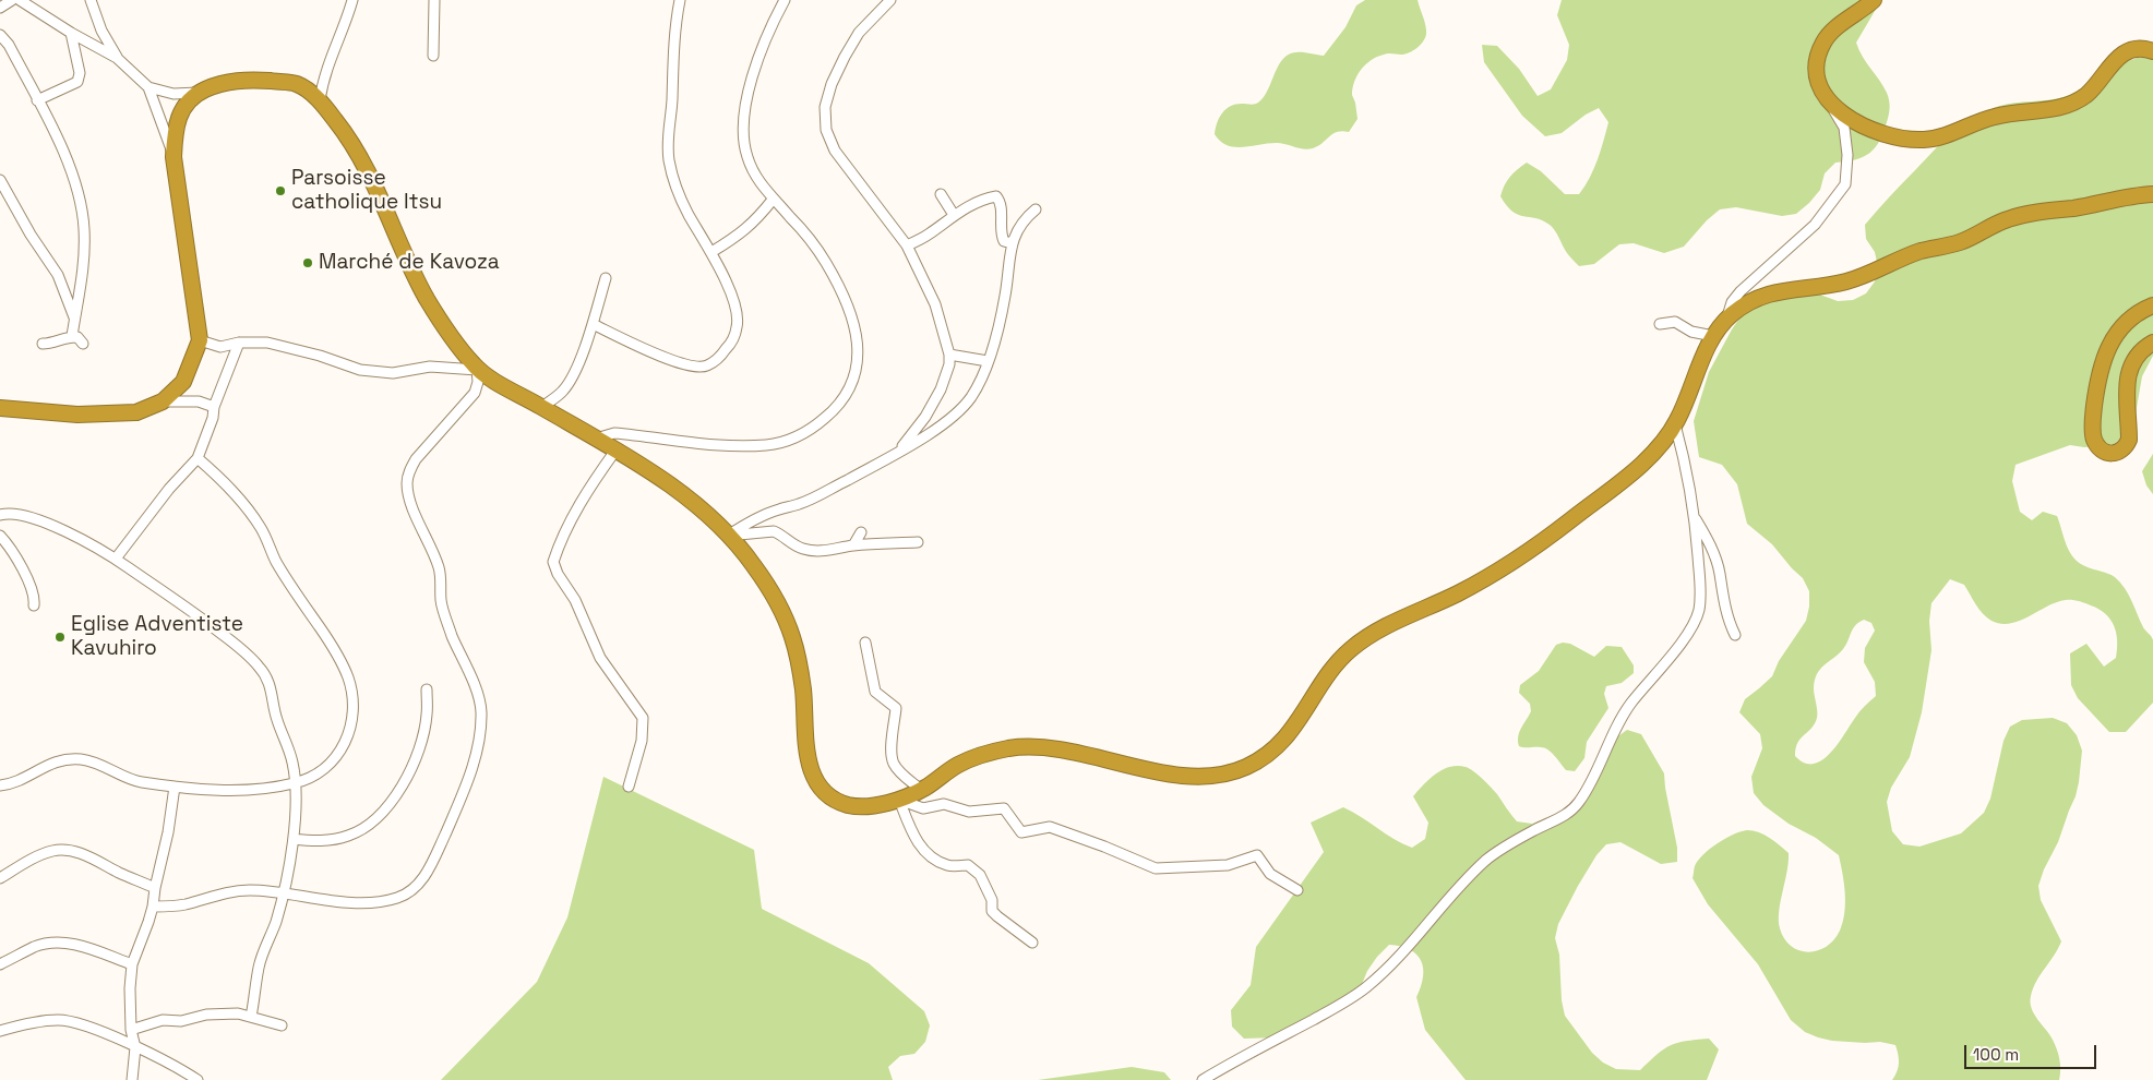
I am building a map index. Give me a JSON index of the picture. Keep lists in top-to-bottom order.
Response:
{
  "places": ["Parsoisse catholique Itsu", "Marché de Kavoza", "Eglise Adventiste Kavuhiro"],
  "scale_bar": "100 m"
}
